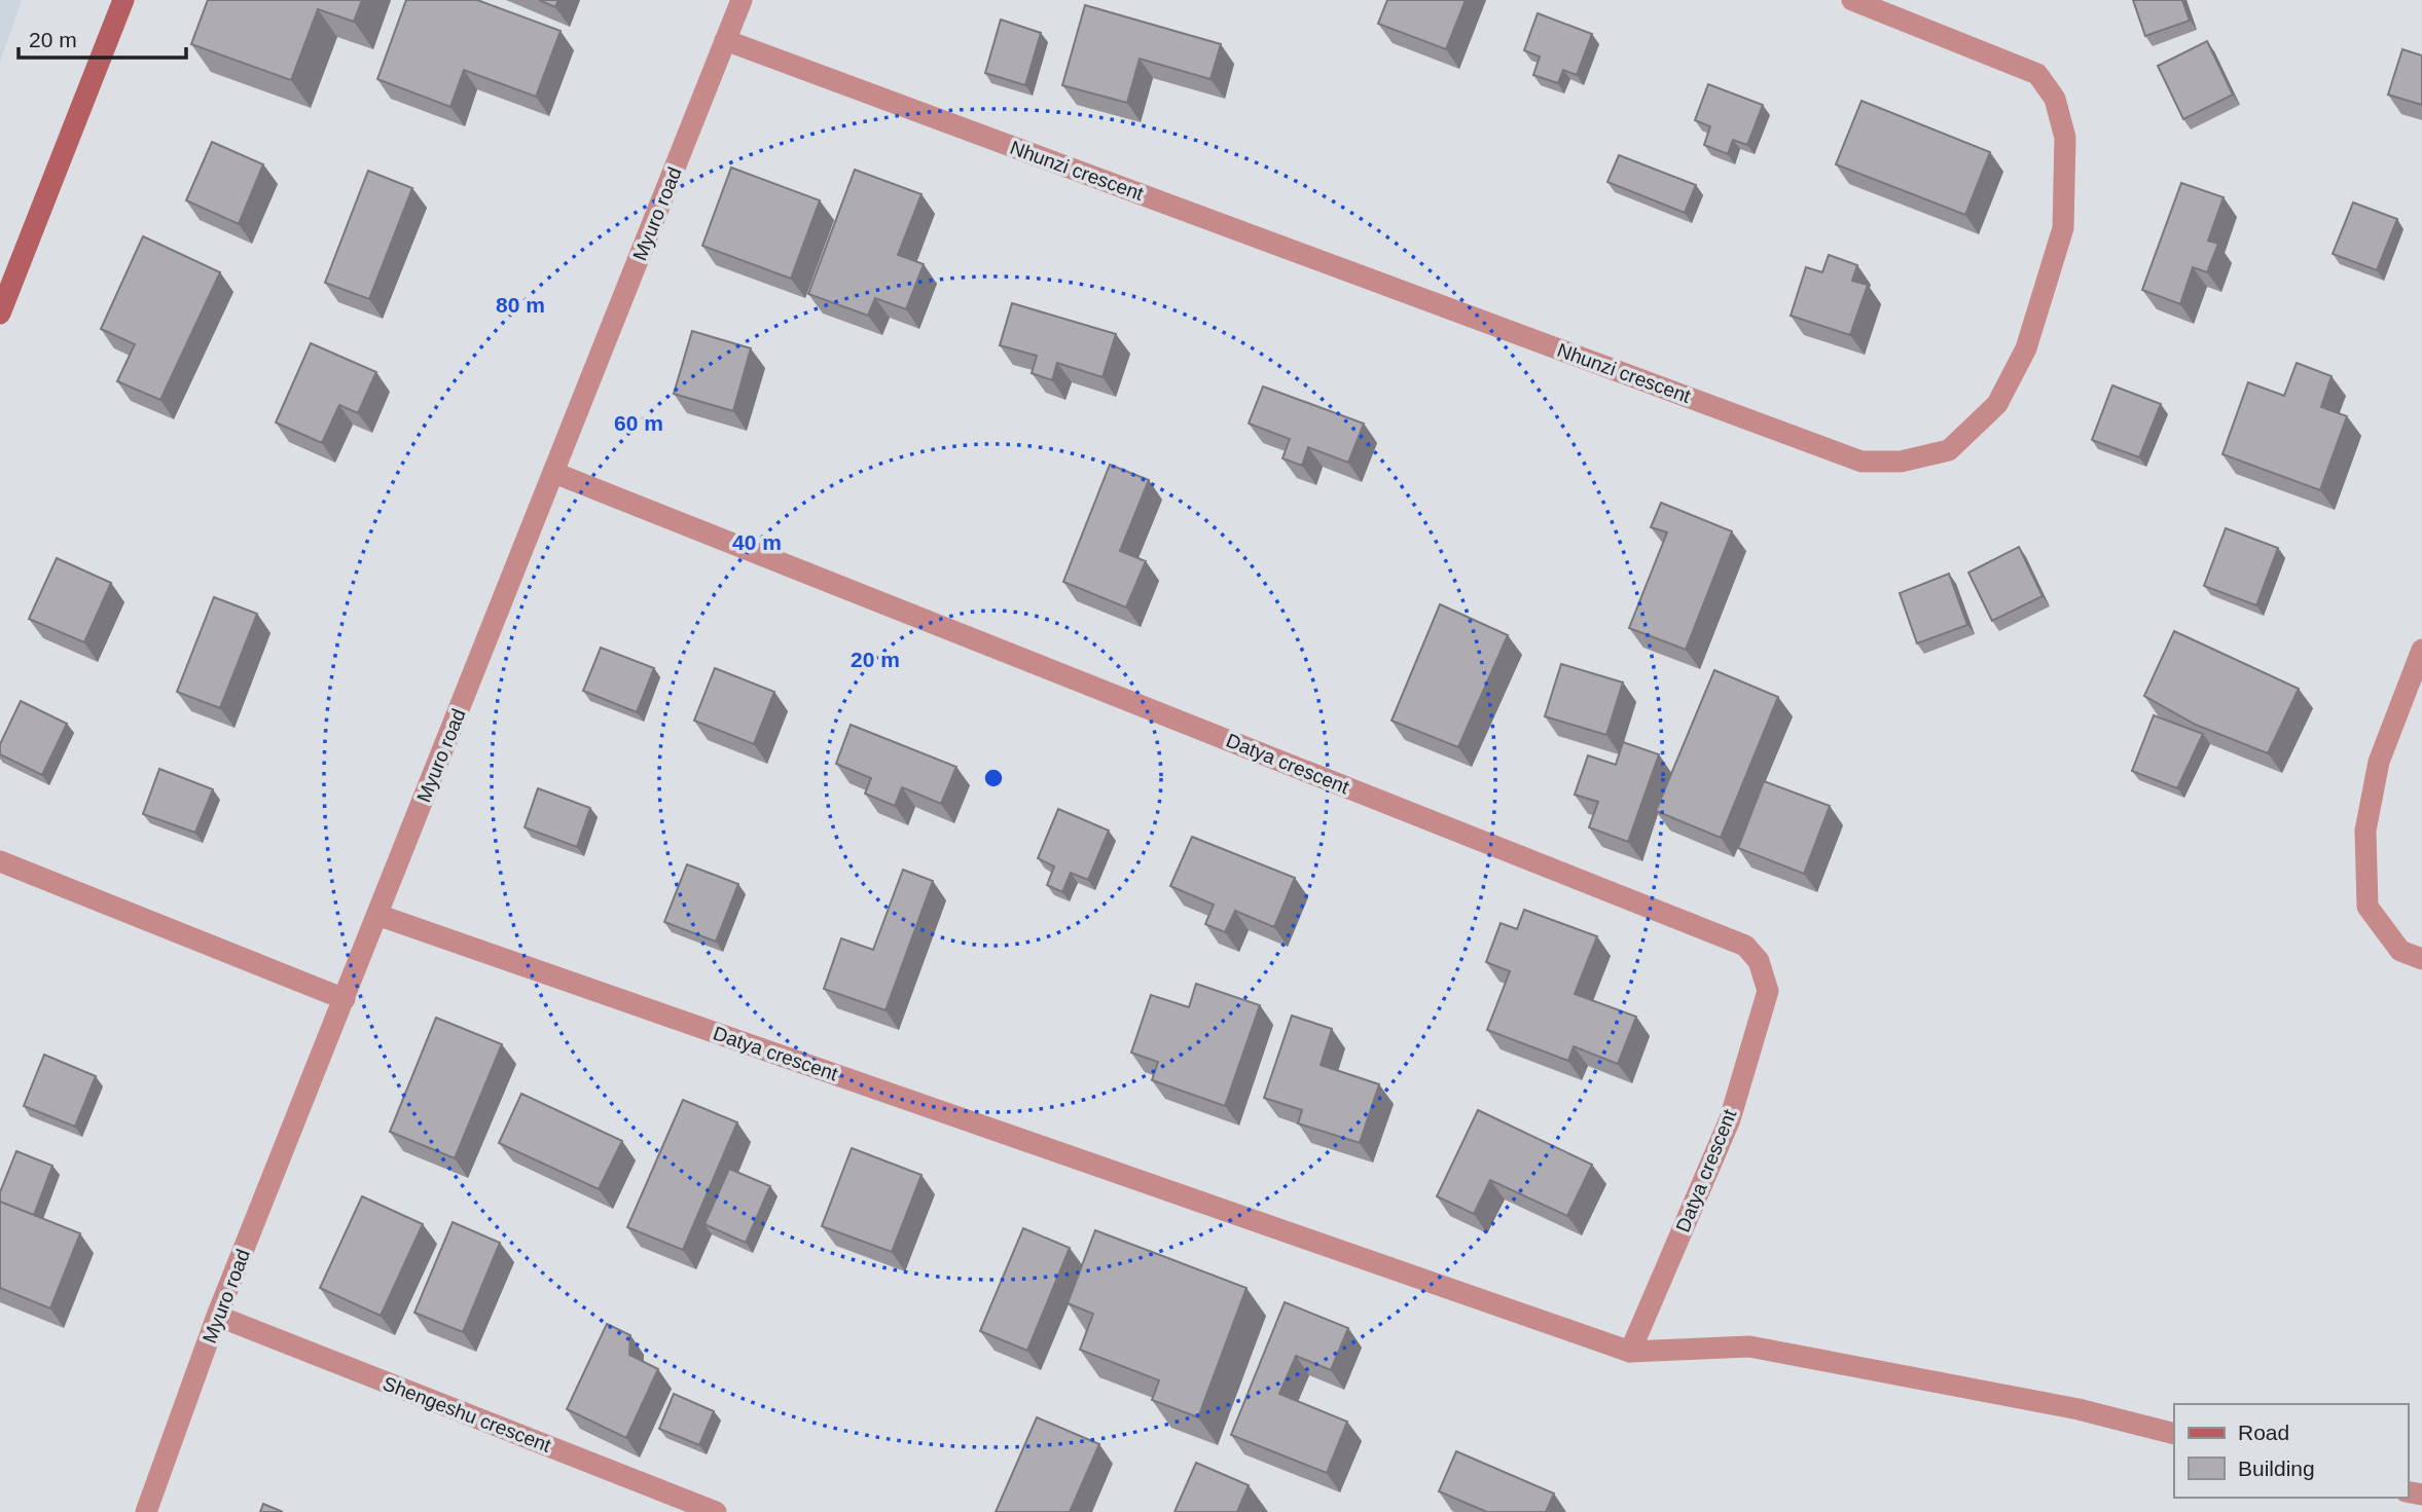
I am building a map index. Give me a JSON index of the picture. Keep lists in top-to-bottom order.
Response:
{
  "streets": {
    "street": [
      "Nhunzi crescent",
      "Myuro road",
      "Datya crescent",
      "Shengeshu crescent"
    ]
  },
  "crossings": [
    ["Nhunzi crescent", "Myuro road"],
    ["Myuro road", "Datya crescent"],
    ["Myuro road", "Shengeshu crescent"]
  ],
  "legend": ["Road", "Building"],
  "scale_bar": "20 m",
  "rings": [
    "80 m",
    "60 m",
    "40 m",
    "20 m"
  ]
}
